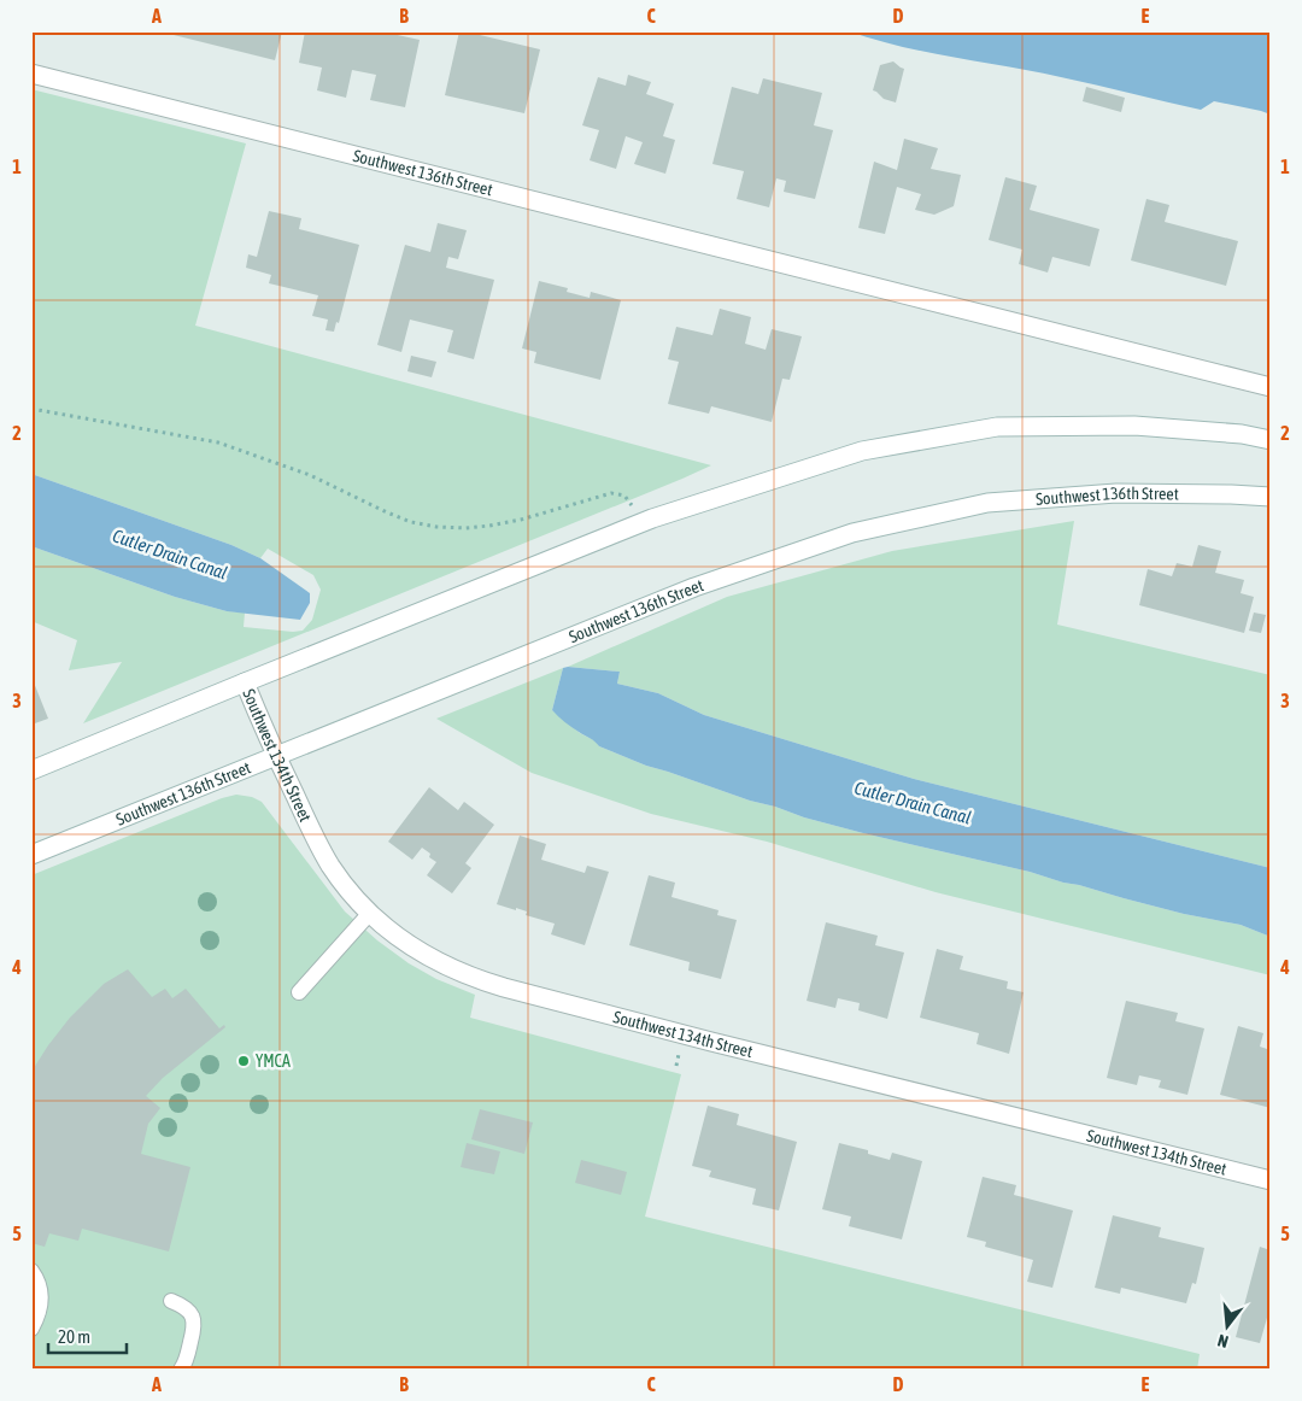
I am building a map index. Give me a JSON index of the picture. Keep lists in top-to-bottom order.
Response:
{
  "streets": {
    "street": ["Southwest 136th Street", "Southwest 134th Street"]
  },
  "crossings": [
    ["Southwest 136th Street", "Southwest 134th Street"]
  ],
  "water": ["Cutler Drain Canal"],
  "places": ["YMCA"],
  "scale_bar": "20 m",
  "north": "bottom",
  "grid": {
    "columns": [
      "A",
      "B",
      "C",
      "D",
      "E"
    ],
    "rows": [
      "1",
      "2",
      "3",
      "4",
      "5"
    ]
  }
}
